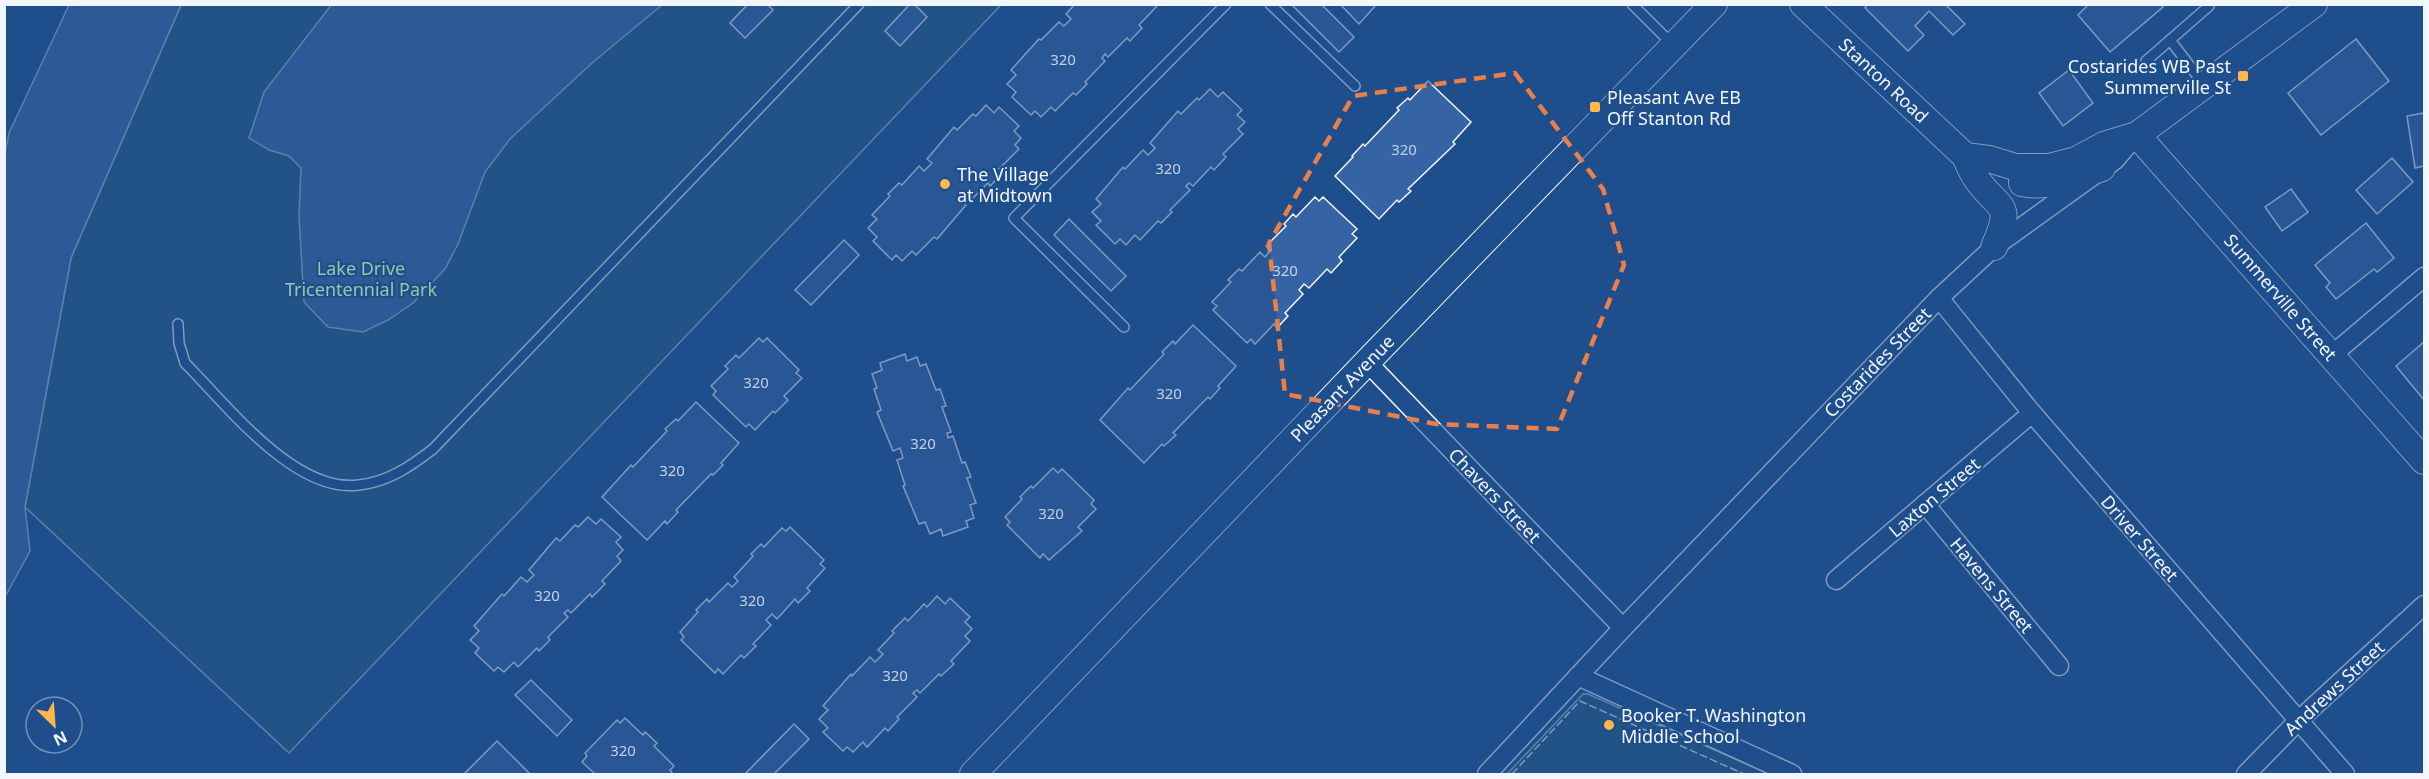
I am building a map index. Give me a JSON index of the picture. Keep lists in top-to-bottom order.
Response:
{
  "streets": {
    "street": [
      "Stanton Road",
      "Summerville Street",
      "Costarides Street",
      "Pleasant Avenue",
      "Chavers Street",
      "Laxton Street",
      "Driver Street",
      "Havens Street",
      "Andrews Street"
    ]
  },
  "crossings": [
    ["Stanton Road", "Costarides Street"],
    ["Summerville Street", "Costarides Street"],
    ["Costarides Street", "Chavers Street"],
    ["Costarides Street", "Driver Street"],
    ["Pleasant Avenue", "Chavers Street"],
    ["Laxton Street", "Driver Street"],
    ["Laxton Street", "Havens Street"],
    ["Driver Street", "Andrews Street"]
  ],
  "parks": ["Lake Drive Tricentennial Park"],
  "places": {
    "transit": ["Costarides WB Past Summerville St", "Pleasant Ave EB Off Stanton Rd"],
    "other": ["The Village at Midtown", "Booker T. Washington Middle School"]
  },
  "house_numbers": [
    "320",
    "320",
    "320",
    "320",
    "320",
    "320",
    "320",
    "320",
    "320",
    "320",
    "320",
    "320",
    "320"
  ],
  "north": "bottom right"
}
